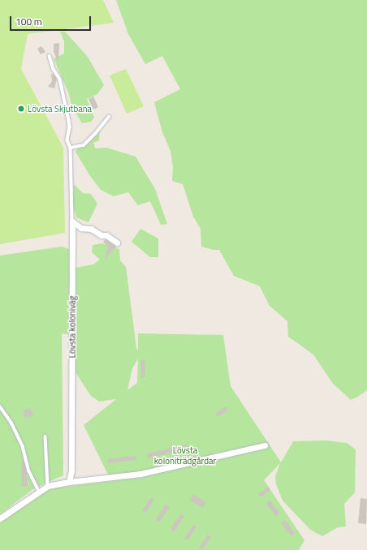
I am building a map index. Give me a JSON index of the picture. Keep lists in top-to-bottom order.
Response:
{
  "streets": {
    "street": ["Lövsta koloniväg"]
  },
  "parks": ["Lövsta koloniträdgårdar"],
  "places": ["Lövsta Skjutbana"],
  "scale_bar": "100 m"
}
